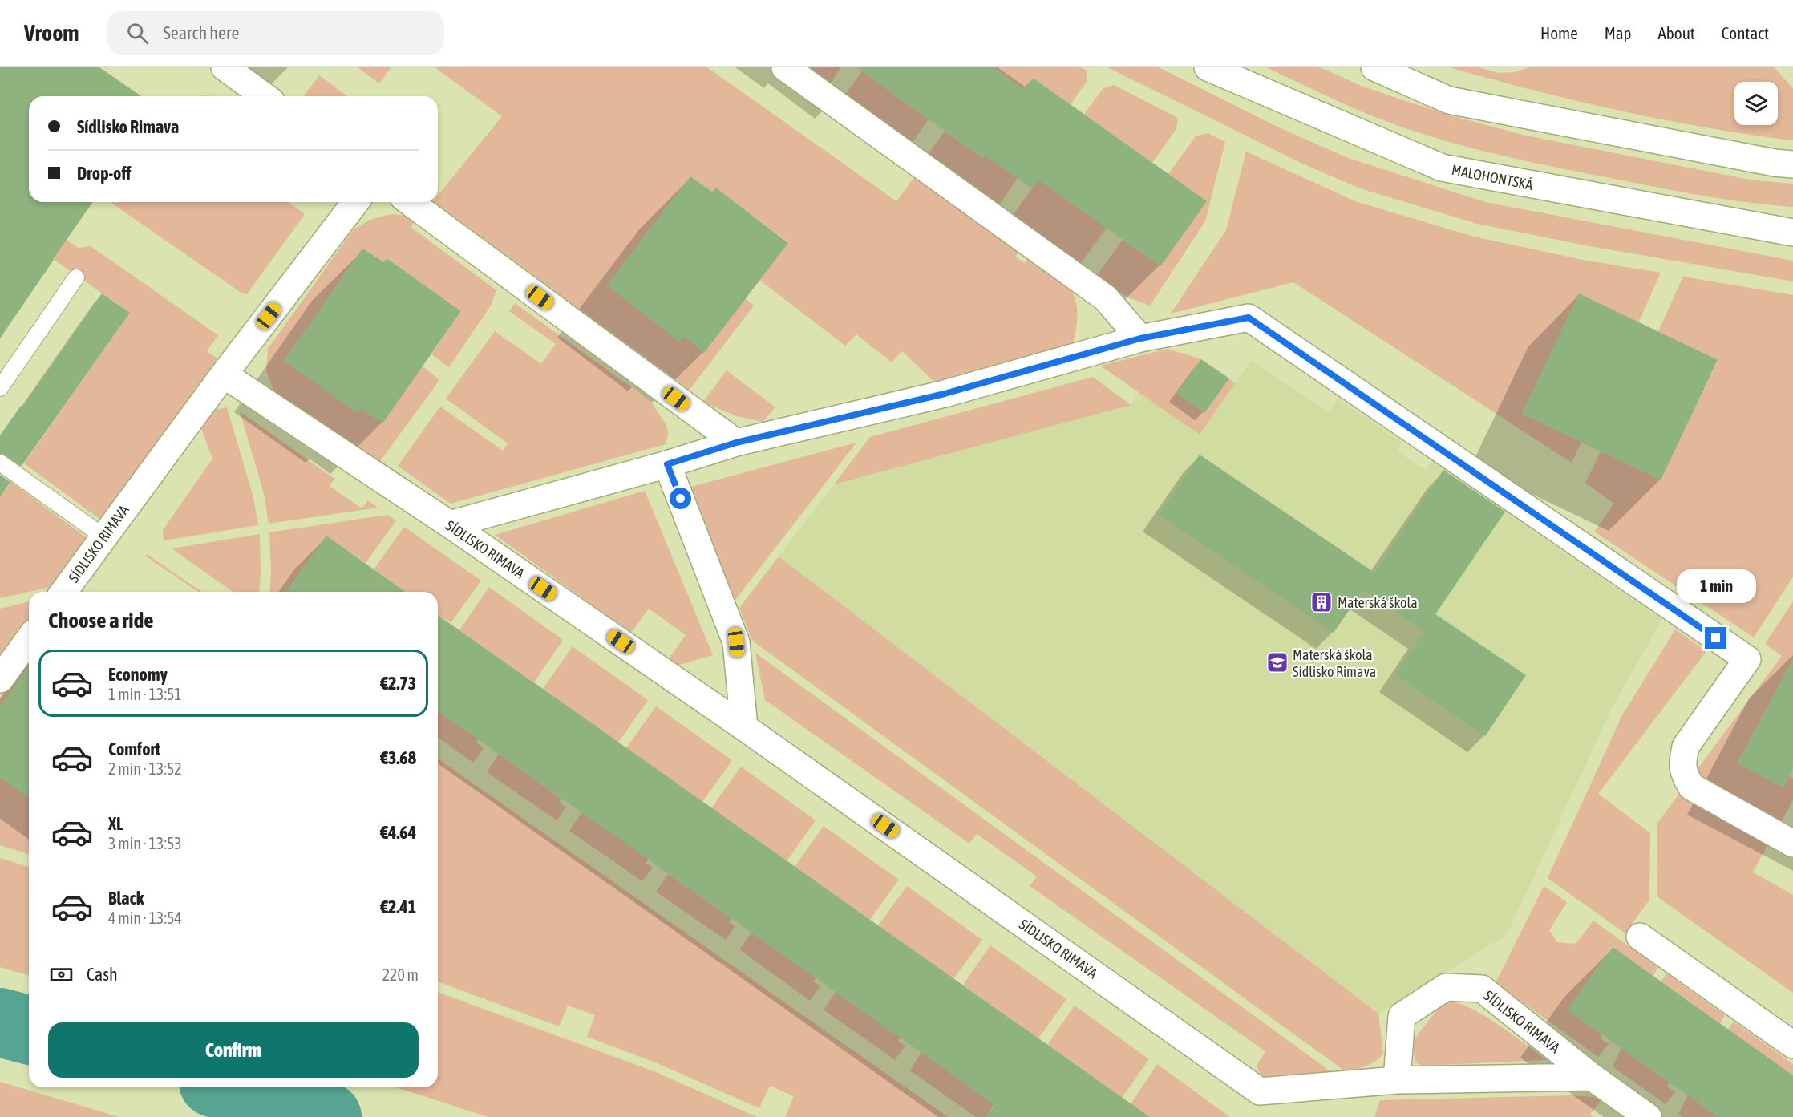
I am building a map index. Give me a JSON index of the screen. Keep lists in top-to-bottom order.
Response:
{
  "streets": {
    "street": ["MALOHONTSKÁ", "SÍDLISKO RIMAVA"]
  },
  "places": {
    "building": ["Materská škola"],
    "school or university": ["Materská škola Sídlisko Rimava"]
  },
  "page": {
    "header": "Vroom",
    "search": "Search here",
    "nav": [
      "Home",
      "Map",
      "About",
      "Contact"
    ],
    "banner": ["Sídlisko Rimava", "Drop-off"],
    "bubble": "1 min",
    "heading": "Choose a ride",
    "list": [
      {
        "name": "Economy",
        "note": "1 min · 13:51",
        "value": "€2.73"
      },
      {
        "name": "Comfort",
        "note": "2 min · 13:52",
        "value": "€3.68"
      },
      {
        "name": "XL",
        "note": "3 min · 13:53",
        "value": "€4.64"
      },
      {
        "name": "Black",
        "note": "4 min · 13:54",
        "value": "€2.41"
      }
    ],
    "pay": ["Cash", "220 m"],
    "buttons": "Confirm"
  }
}
